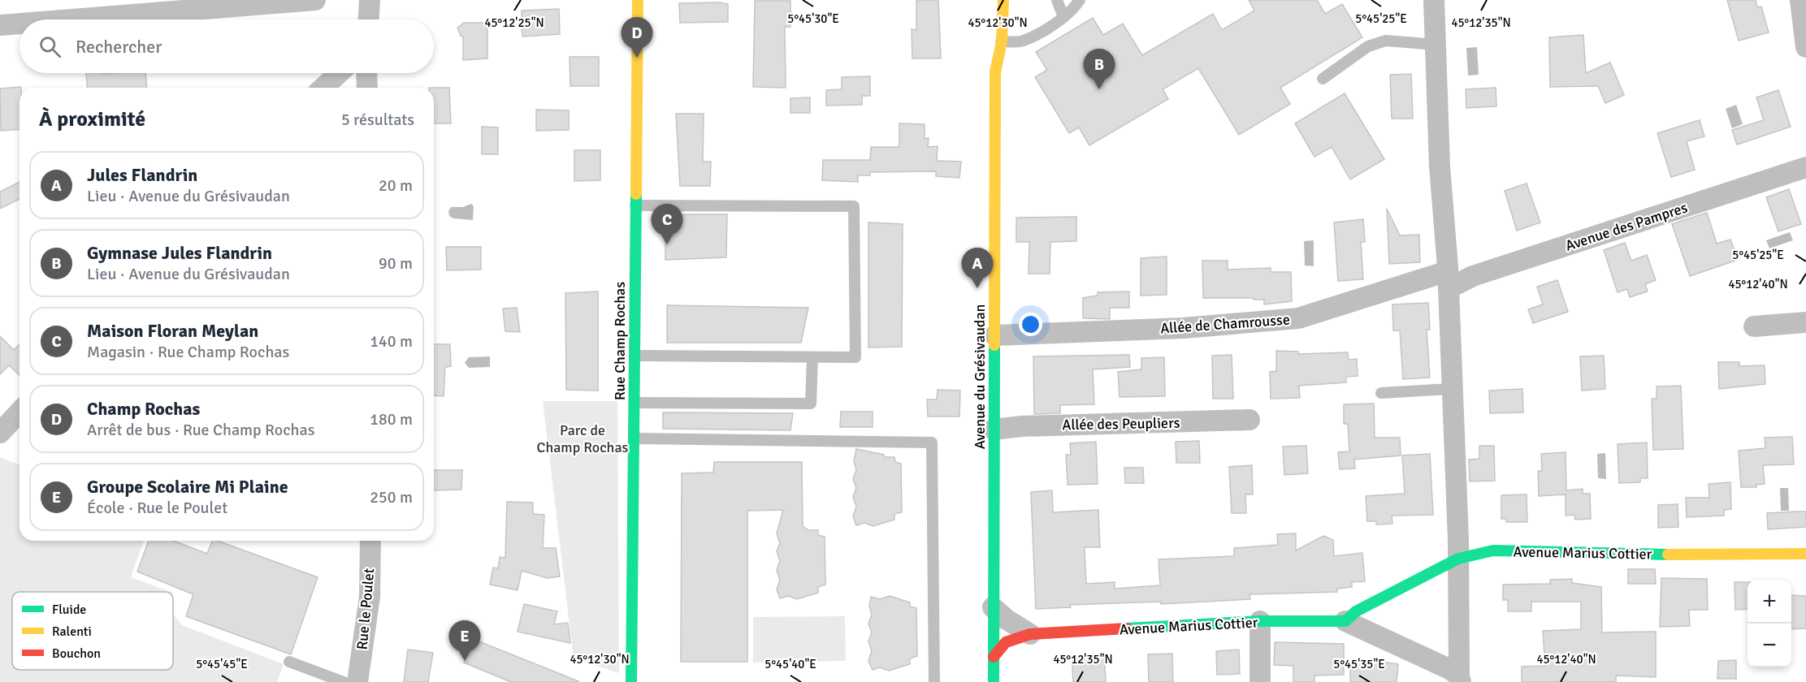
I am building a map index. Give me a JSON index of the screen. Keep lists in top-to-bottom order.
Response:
{
  "streets": {
    "street": [
      "Avenue des Pampres",
      "Allée de Chamrousse",
      "Rue Champ Rochas",
      "Avenue du Grésivaudan",
      "Allée des Peupliers",
      "Avenue Marius Cottier",
      "Rue le Poulet"
    ]
  },
  "crossings": [
    ["Avenue des Pampres", "Allée de Chamrousse"],
    ["Allée de Chamrousse", "Avenue du Grésivaudan"],
    ["Avenue du Grésivaudan", "Allée des Peupliers"],
    ["Avenue du Grésivaudan", "Avenue Marius Cottier"]
  ],
  "parks": ["Parc de Champ Rochas"],
  "legend": ["Fluide", "Ralenti", "Bouchon"],
  "page": {
    "pins": [
      "D",
      "B",
      "C",
      "A",
      "E"
    ],
    "search": "Rechercher",
    "heading": ["À proximité", "5 résultats"],
    "list": [
      {
        "mark": "A",
        "name": "Jules Flandrin",
        "note": "Lieu · Avenue du Grésivaudan",
        "value": "20 m"
      },
      {
        "mark": "B",
        "name": "Gymnase Jules Flandrin",
        "note": "Lieu · Avenue du Grésivaudan",
        "value": "90 m"
      },
      {
        "mark": "C",
        "name": "Maison Floran Meylan",
        "note": "Magasin · Rue Champ Rochas",
        "value": "140 m"
      },
      {
        "mark": "D",
        "name": "Champ Rochas",
        "note": "Arrêt de bus · Rue Champ Rochas",
        "value": "180 m"
      },
      {
        "mark": "E",
        "name": "Groupe Scolaire Mi Plaine",
        "note": "École · Rue le Poulet",
        "value": "250 m"
      }
    ],
    "map_buttons": ["+", "−"]
  },
  "coordinates": [
    "5°45'30\"E",
    "5°45'25\"E",
    "45°12'25\"N",
    "45°12'30\"N",
    "45°12'35\"N",
    "45°12'40\"N",
    "5°45'45\"E",
    "5°45'40\"E",
    "5°45'35\"E"
  ]
}
